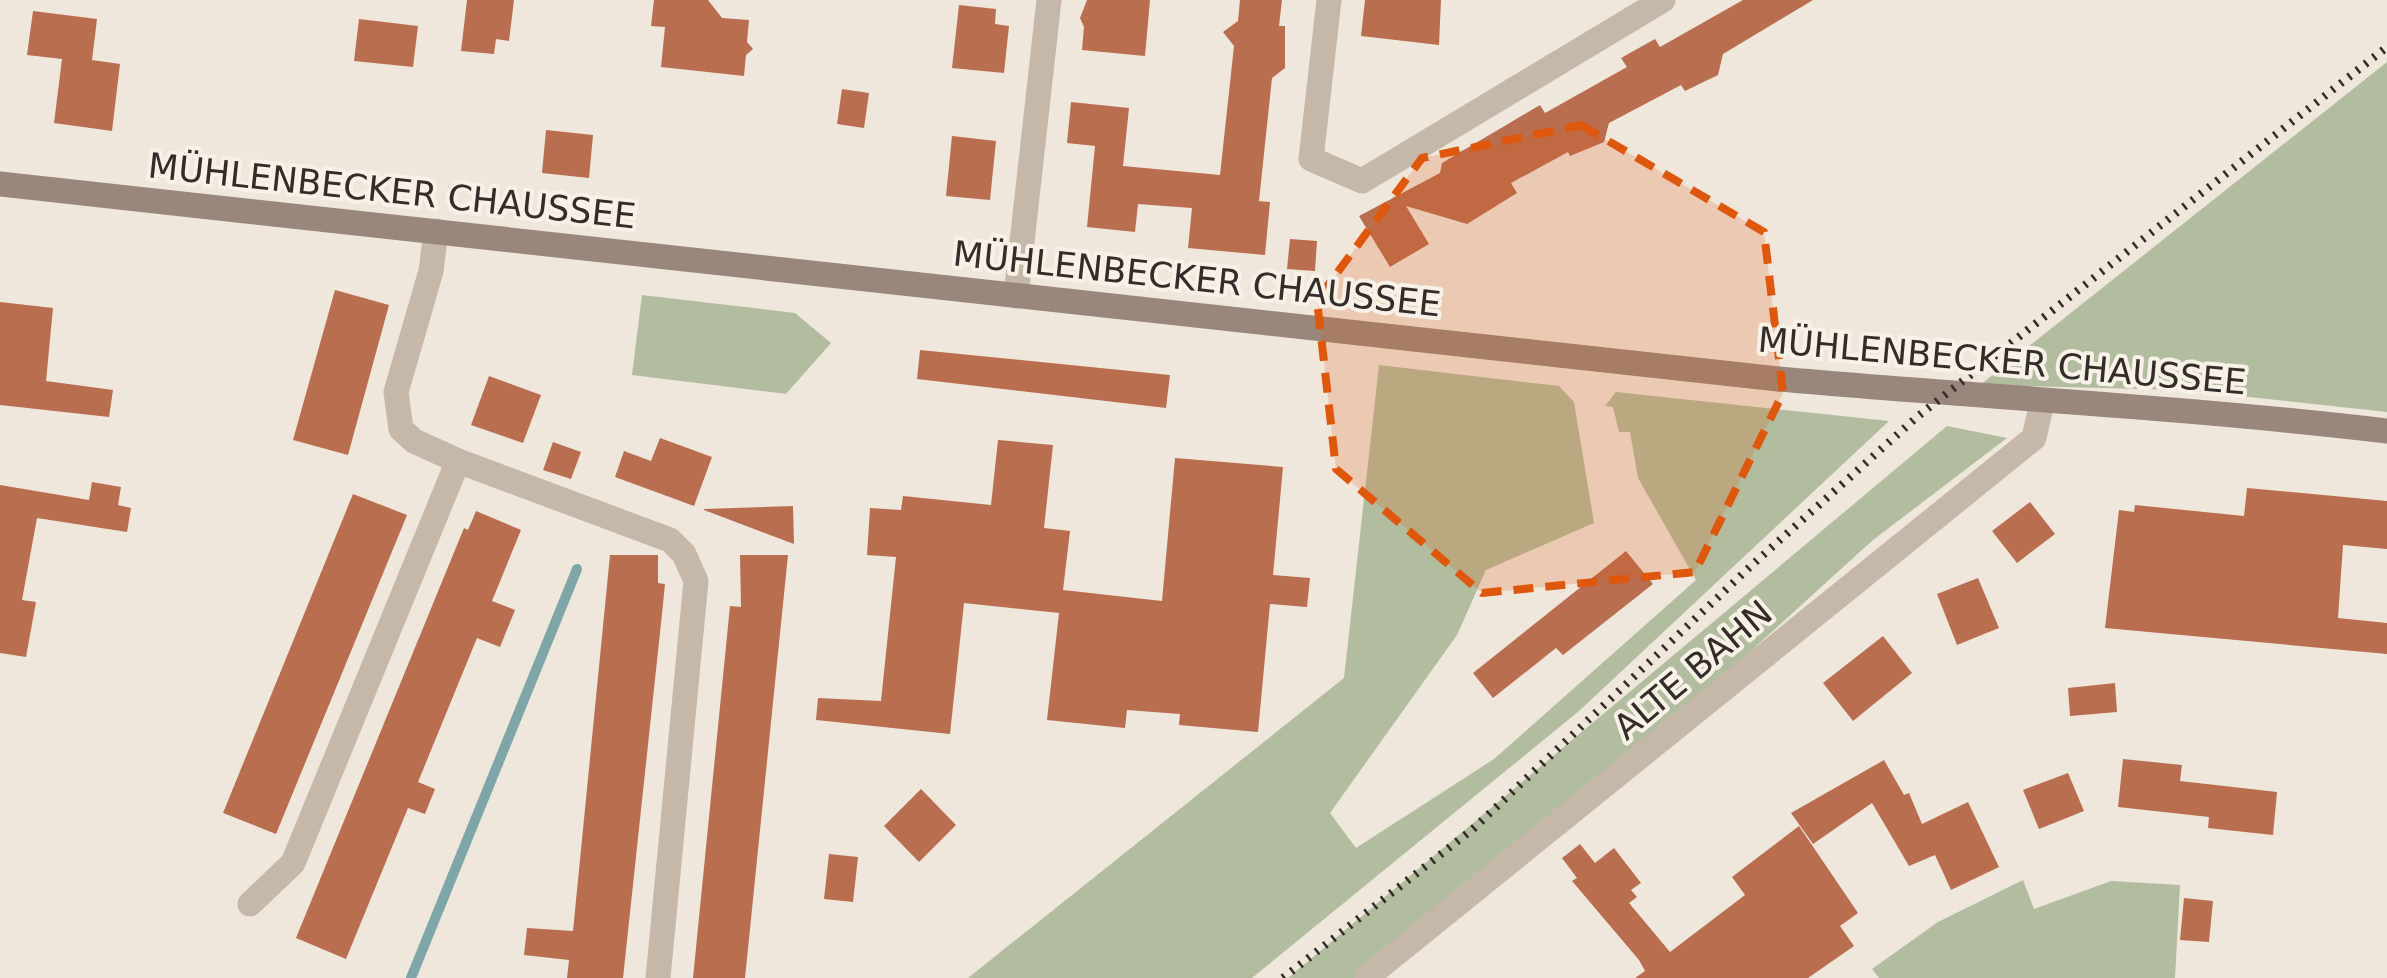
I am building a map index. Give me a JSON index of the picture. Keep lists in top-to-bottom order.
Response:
{
  "streets": {
    "main road": ["MÜHLENBECKER CHAUSSEE"],
    "street": ["ALTE BAHN"]
  },
  "crossings": [
    ["MÜHLENBECKER CHAUSSEE", "ALTE BAHN"]
  ]
}
